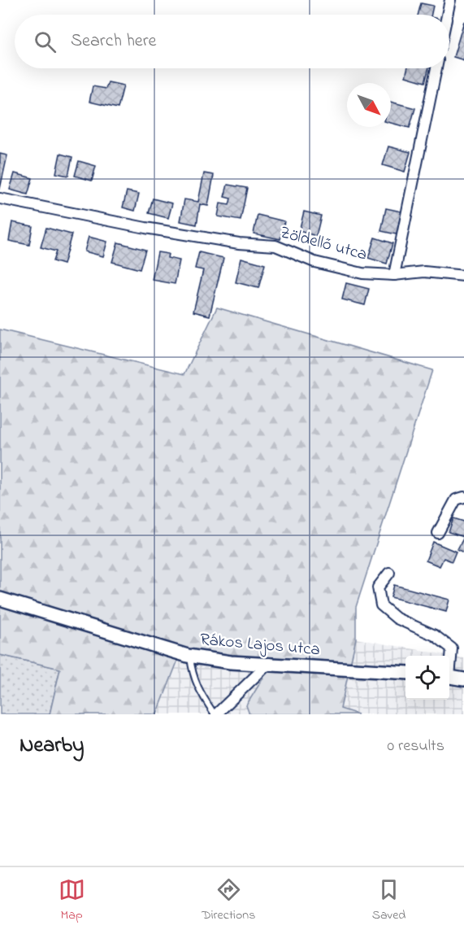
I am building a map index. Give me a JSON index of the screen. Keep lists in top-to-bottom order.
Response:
{
  "streets": {
    "street": ["Zöldellő utca", "Rákos Lajos utca"]
  },
  "north": "bottom right",
  "page": {
    "search": "Search here",
    "heading": ["Nearby", "0 results"],
    "nav": ["Map", "Directions", "Saved"]
  }
}
